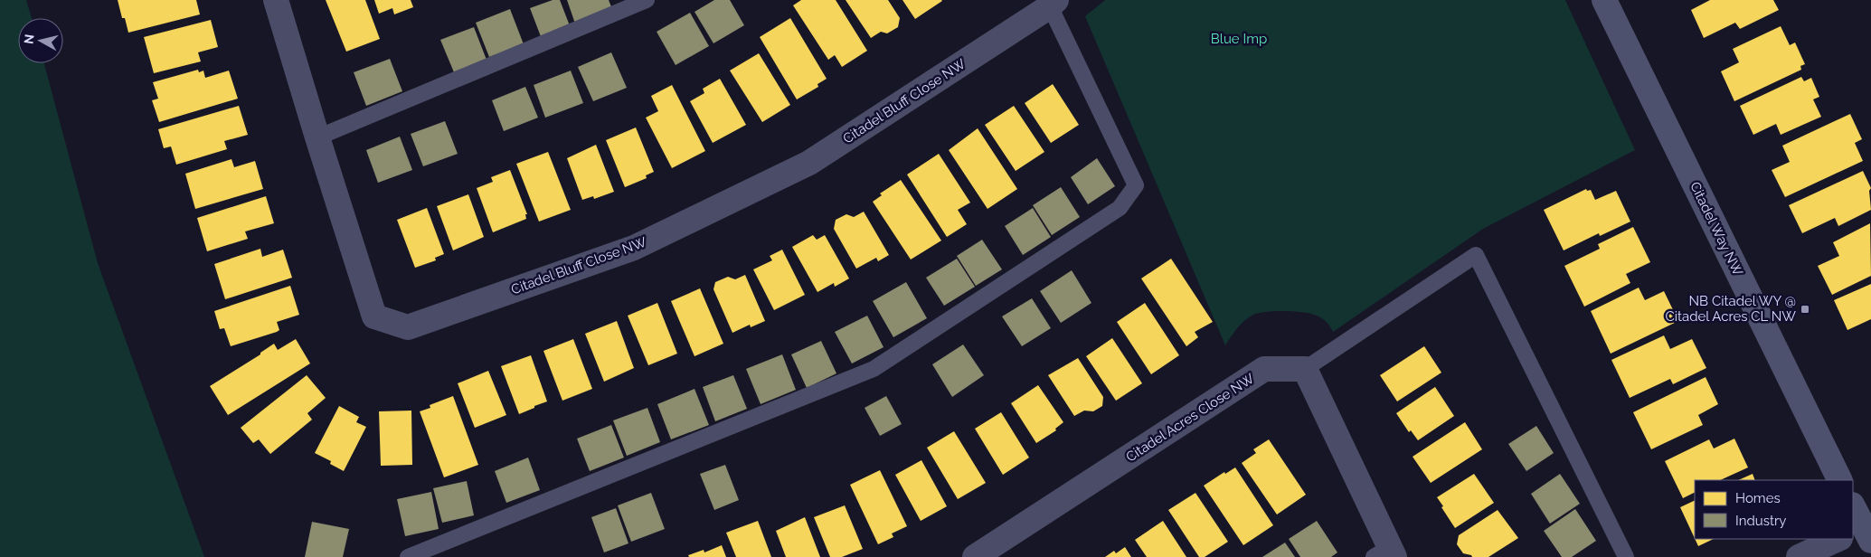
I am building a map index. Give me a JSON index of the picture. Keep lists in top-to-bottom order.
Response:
{
  "streets": {
    "street": ["Citadel Bluff Close NW", "Citadel Way NW", "Citadel Acres Close NW"]
  },
  "parks": ["Blue Imp"],
  "places": {
    "transit": ["NB Citadel WY @ Citadel Acres CL NW"]
  },
  "legend": ["Homes", "Industry"],
  "north": "left"
}
